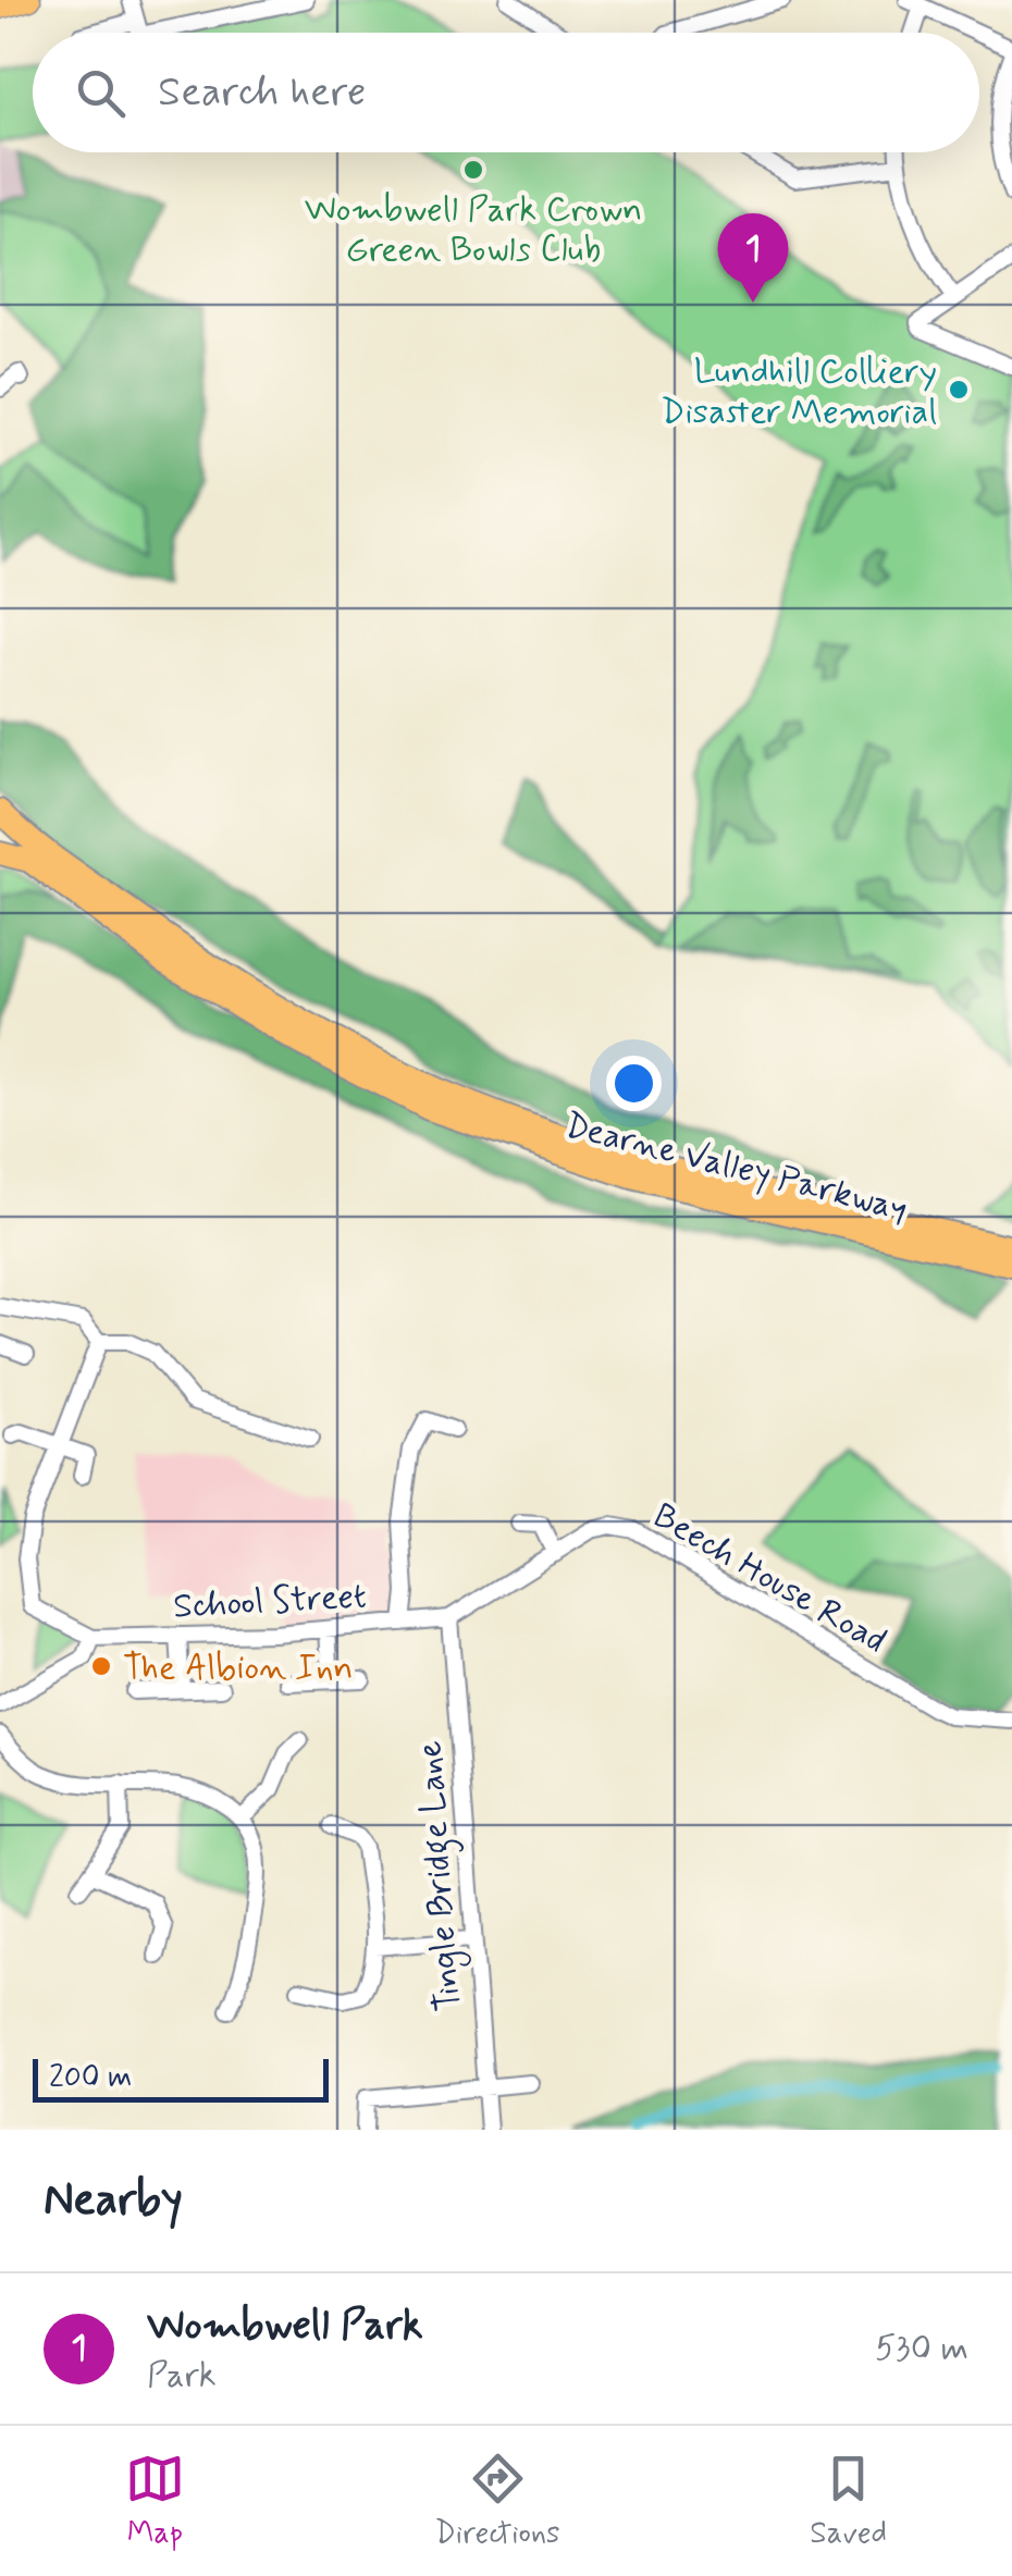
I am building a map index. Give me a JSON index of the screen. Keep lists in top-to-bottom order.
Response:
{
  "streets": {
    "highway": ["Dearne Valley Parkway"],
    "street": ["Beech House Road", "School Street", "Tingle Bridge Lane"]
  },
  "crossings": [
    ["Beech House Road", "School Street"],
    ["Beech House Road", "Tingle Bridge Lane"],
    ["School Street", "Tingle Bridge Lane"]
  ],
  "places": ["Wombwell Park Crown Green Bowls Club", "Lundhill Colliery Disaster Memorial", "The Albion Inn"],
  "scale_bar": "200 m",
  "page": {
    "search": "Search here",
    "pins": "1",
    "scale": "200 m",
    "heading": "Nearby",
    "list": [
      {
        "mark": "1",
        "name": "Wombwell Park",
        "note": "Park",
        "value": "530 m"
      }
    ],
    "nav": ["Map", "Directions", "Saved"]
  }
}
